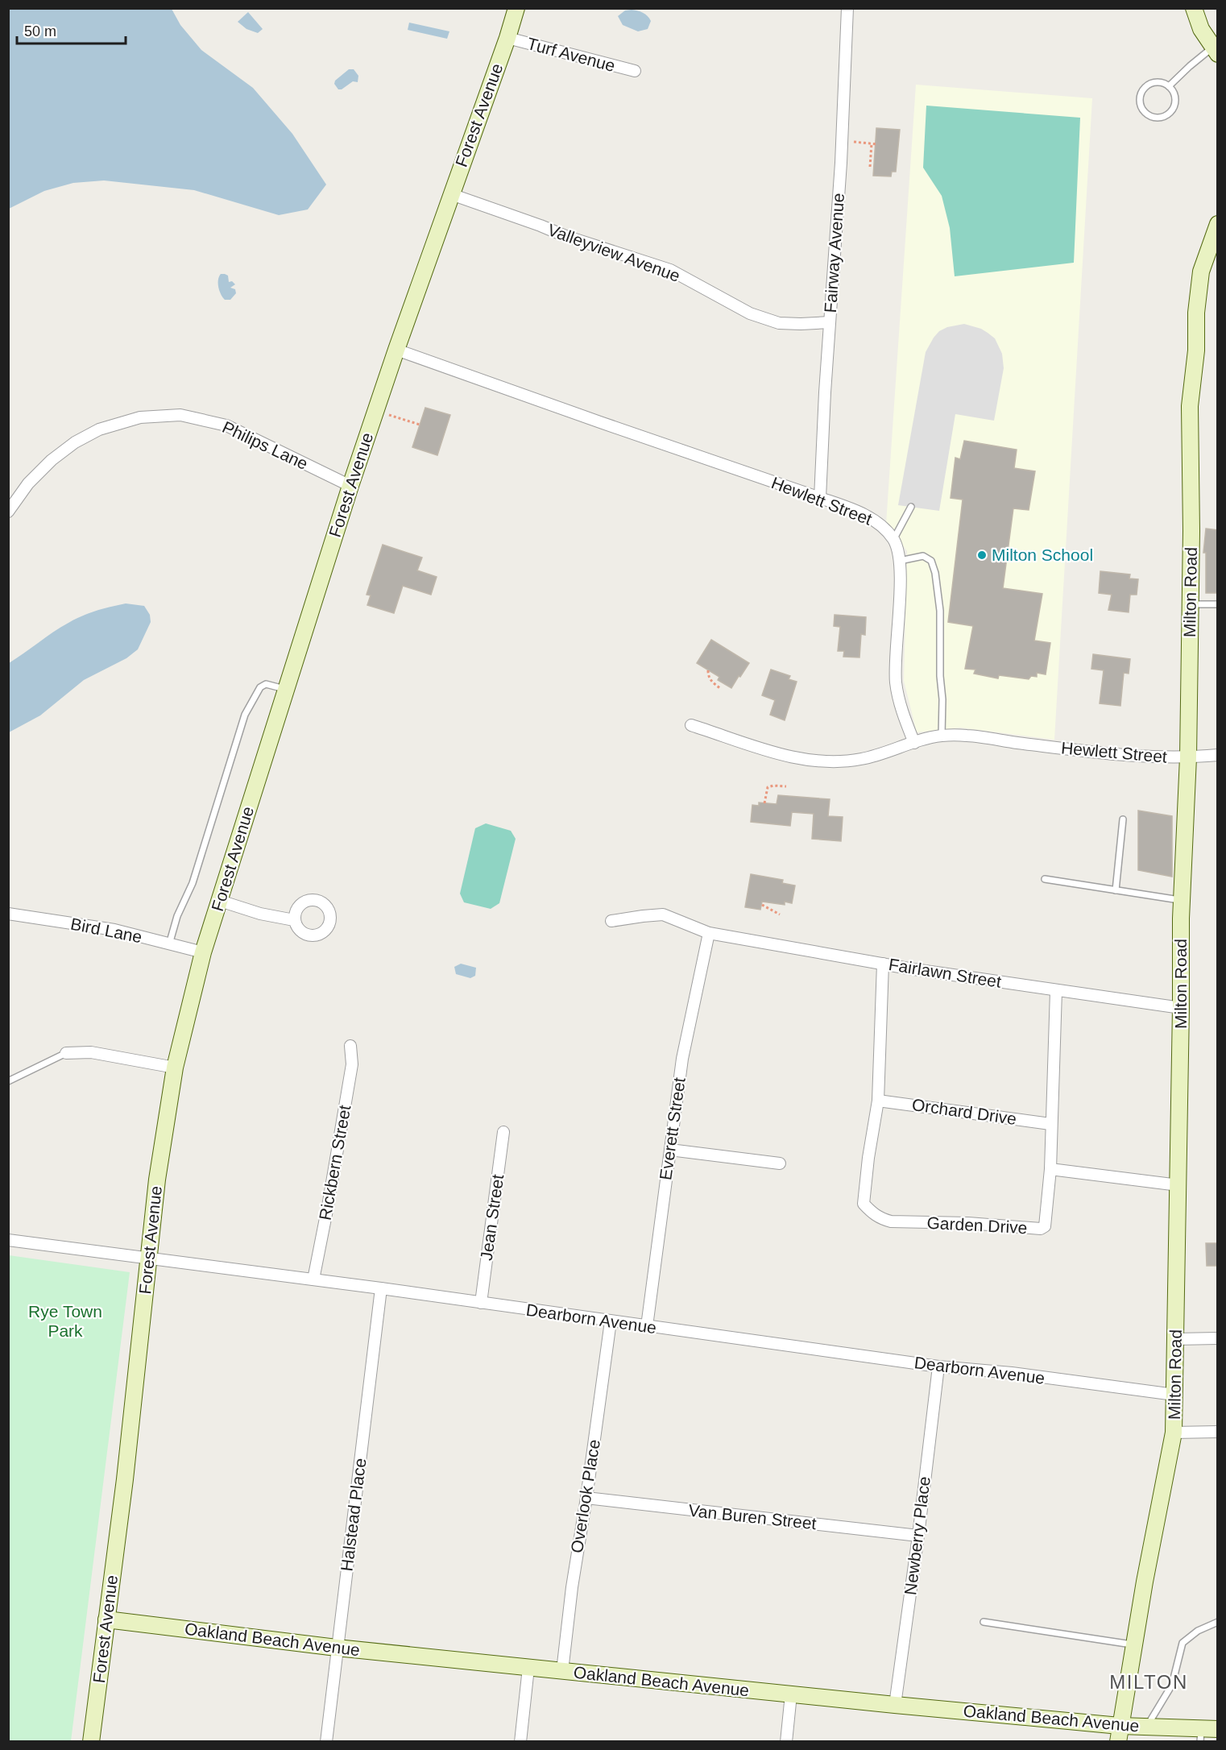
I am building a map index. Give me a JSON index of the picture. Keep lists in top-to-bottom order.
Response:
{
  "streets": {
    "street": [
      "Turf Avenue",
      "Forest Avenue",
      "Valleyview Avenue",
      "Fairway Avenue",
      "Philips Lane",
      "Hewlett Street",
      "Milton Road",
      "Bird Lane",
      "Fairlawn Street",
      "Orchard Drive",
      "Everett Street",
      "Rickbern Street",
      "Jean Street",
      "Garden Drive",
      "Dearborn Avenue",
      "Overlook Place",
      "Halstead Place",
      "Van Buren Street",
      "Newberry Place",
      "Oakland Beach Avenue"
    ]
  },
  "crossings": [
    ["Turf Avenue", "Forest Avenue"],
    ["Forest Avenue", "Valleyview Avenue"],
    ["Forest Avenue", "Philips Lane"],
    ["Forest Avenue", "Hewlett Street"],
    ["Forest Avenue", "Bird Lane"],
    ["Forest Avenue", "Dearborn Avenue"],
    ["Forest Avenue", "Oakland Beach Avenue"],
    ["Valleyview Avenue", "Fairway Avenue"],
    ["Fairway Avenue", "Hewlett Street"],
    ["Hewlett Street", "Milton Road"],
    ["Milton Road", "Fairlawn Street"],
    ["Milton Road", "Dearborn Avenue"],
    ["Milton Road", "Oakland Beach Avenue"],
    ["Fairlawn Street", "Everett Street"],
    ["Fairlawn Street", "Garden Drive"],
    ["Orchard Drive", "Garden Drive"],
    ["Everett Street", "Dearborn Avenue"],
    ["Rickbern Street", "Dearborn Avenue"],
    ["Jean Street", "Dearborn Avenue"],
    ["Dearborn Avenue", "Overlook Place"],
    ["Dearborn Avenue", "Halstead Place"],
    ["Dearborn Avenue", "Newberry Place"],
    ["Overlook Place", "Van Buren Street"],
    ["Overlook Place", "Oakland Beach Avenue"],
    ["Halstead Place", "Oakland Beach Avenue"],
    ["Van Buren Street", "Newberry Place"],
    ["Newberry Place", "Oakland Beach Avenue"]
  ],
  "districts": ["MILTON"],
  "parks": ["Rye Town Park"],
  "places": ["Milton School"],
  "scale_bar": "50 m"
}
